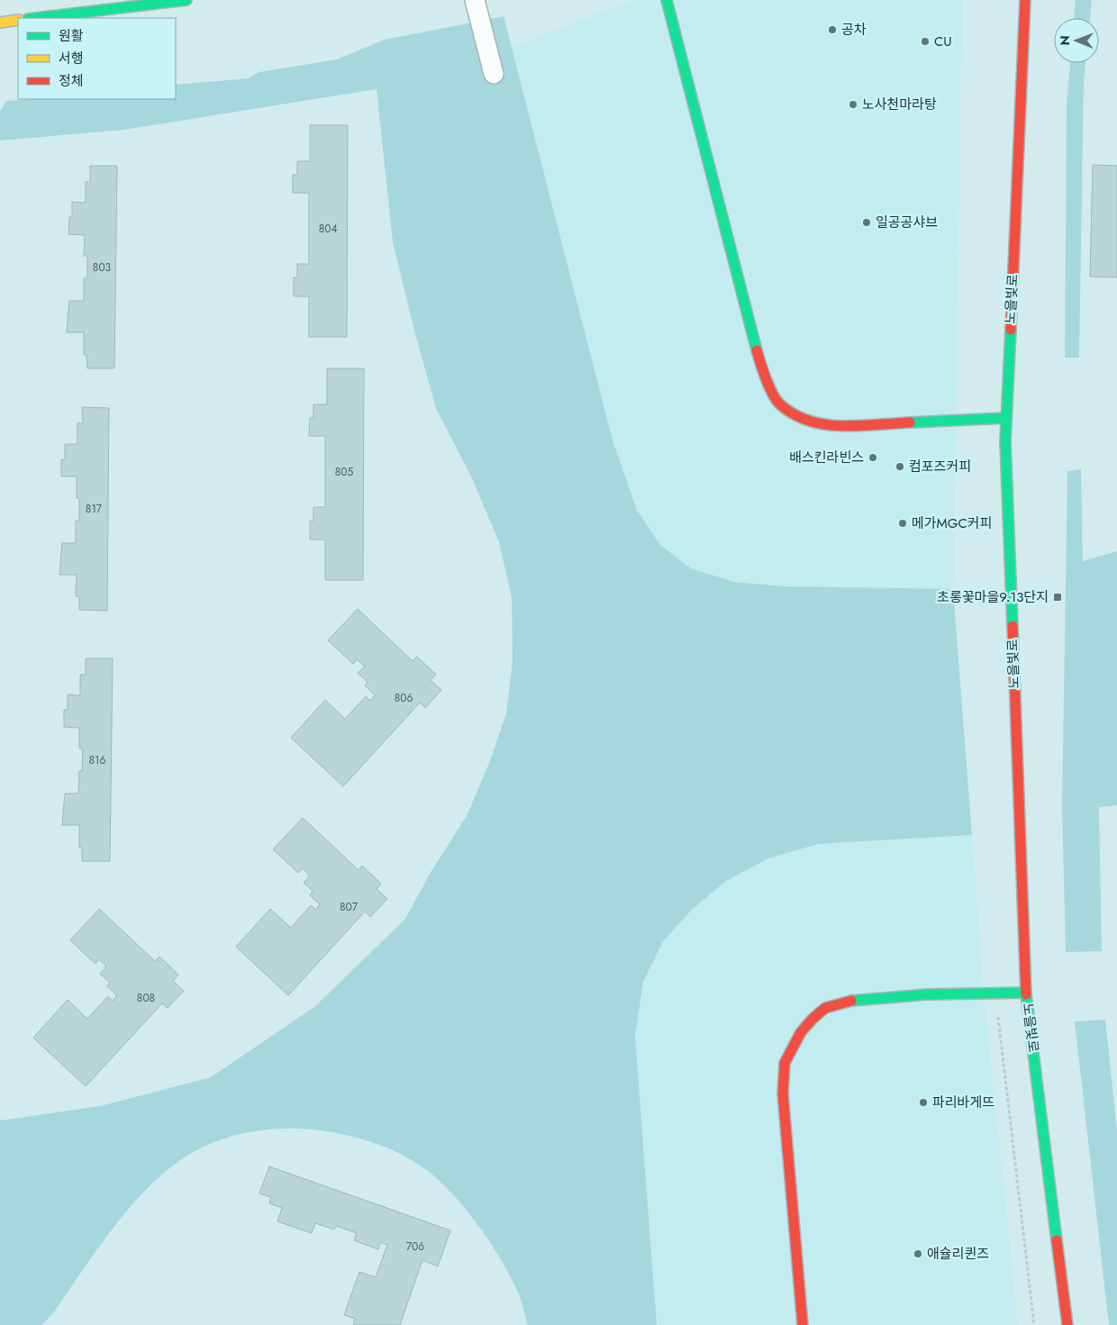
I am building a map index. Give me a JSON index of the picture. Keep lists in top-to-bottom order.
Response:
{
  "streets": {
    "street": ["노을빛로"]
  },
  "places": {
    "other": [
      "공차",
      "CU",
      "노사천마라탕",
      "일공공샤브",
      "배스킨라빈스",
      "컴포즈커피",
      "메가MGC커피",
      "파리바게뜨",
      "애슐리퀸즈"
    ],
    "transit": ["초롱꽃마을9.13단지"]
  },
  "house_numbers": [
    "804",
    "803",
    "805",
    "817",
    "806",
    "816",
    "807",
    "808",
    "706"
  ],
  "legend": ["원활", "서행", "정체"],
  "north": "left"
}
